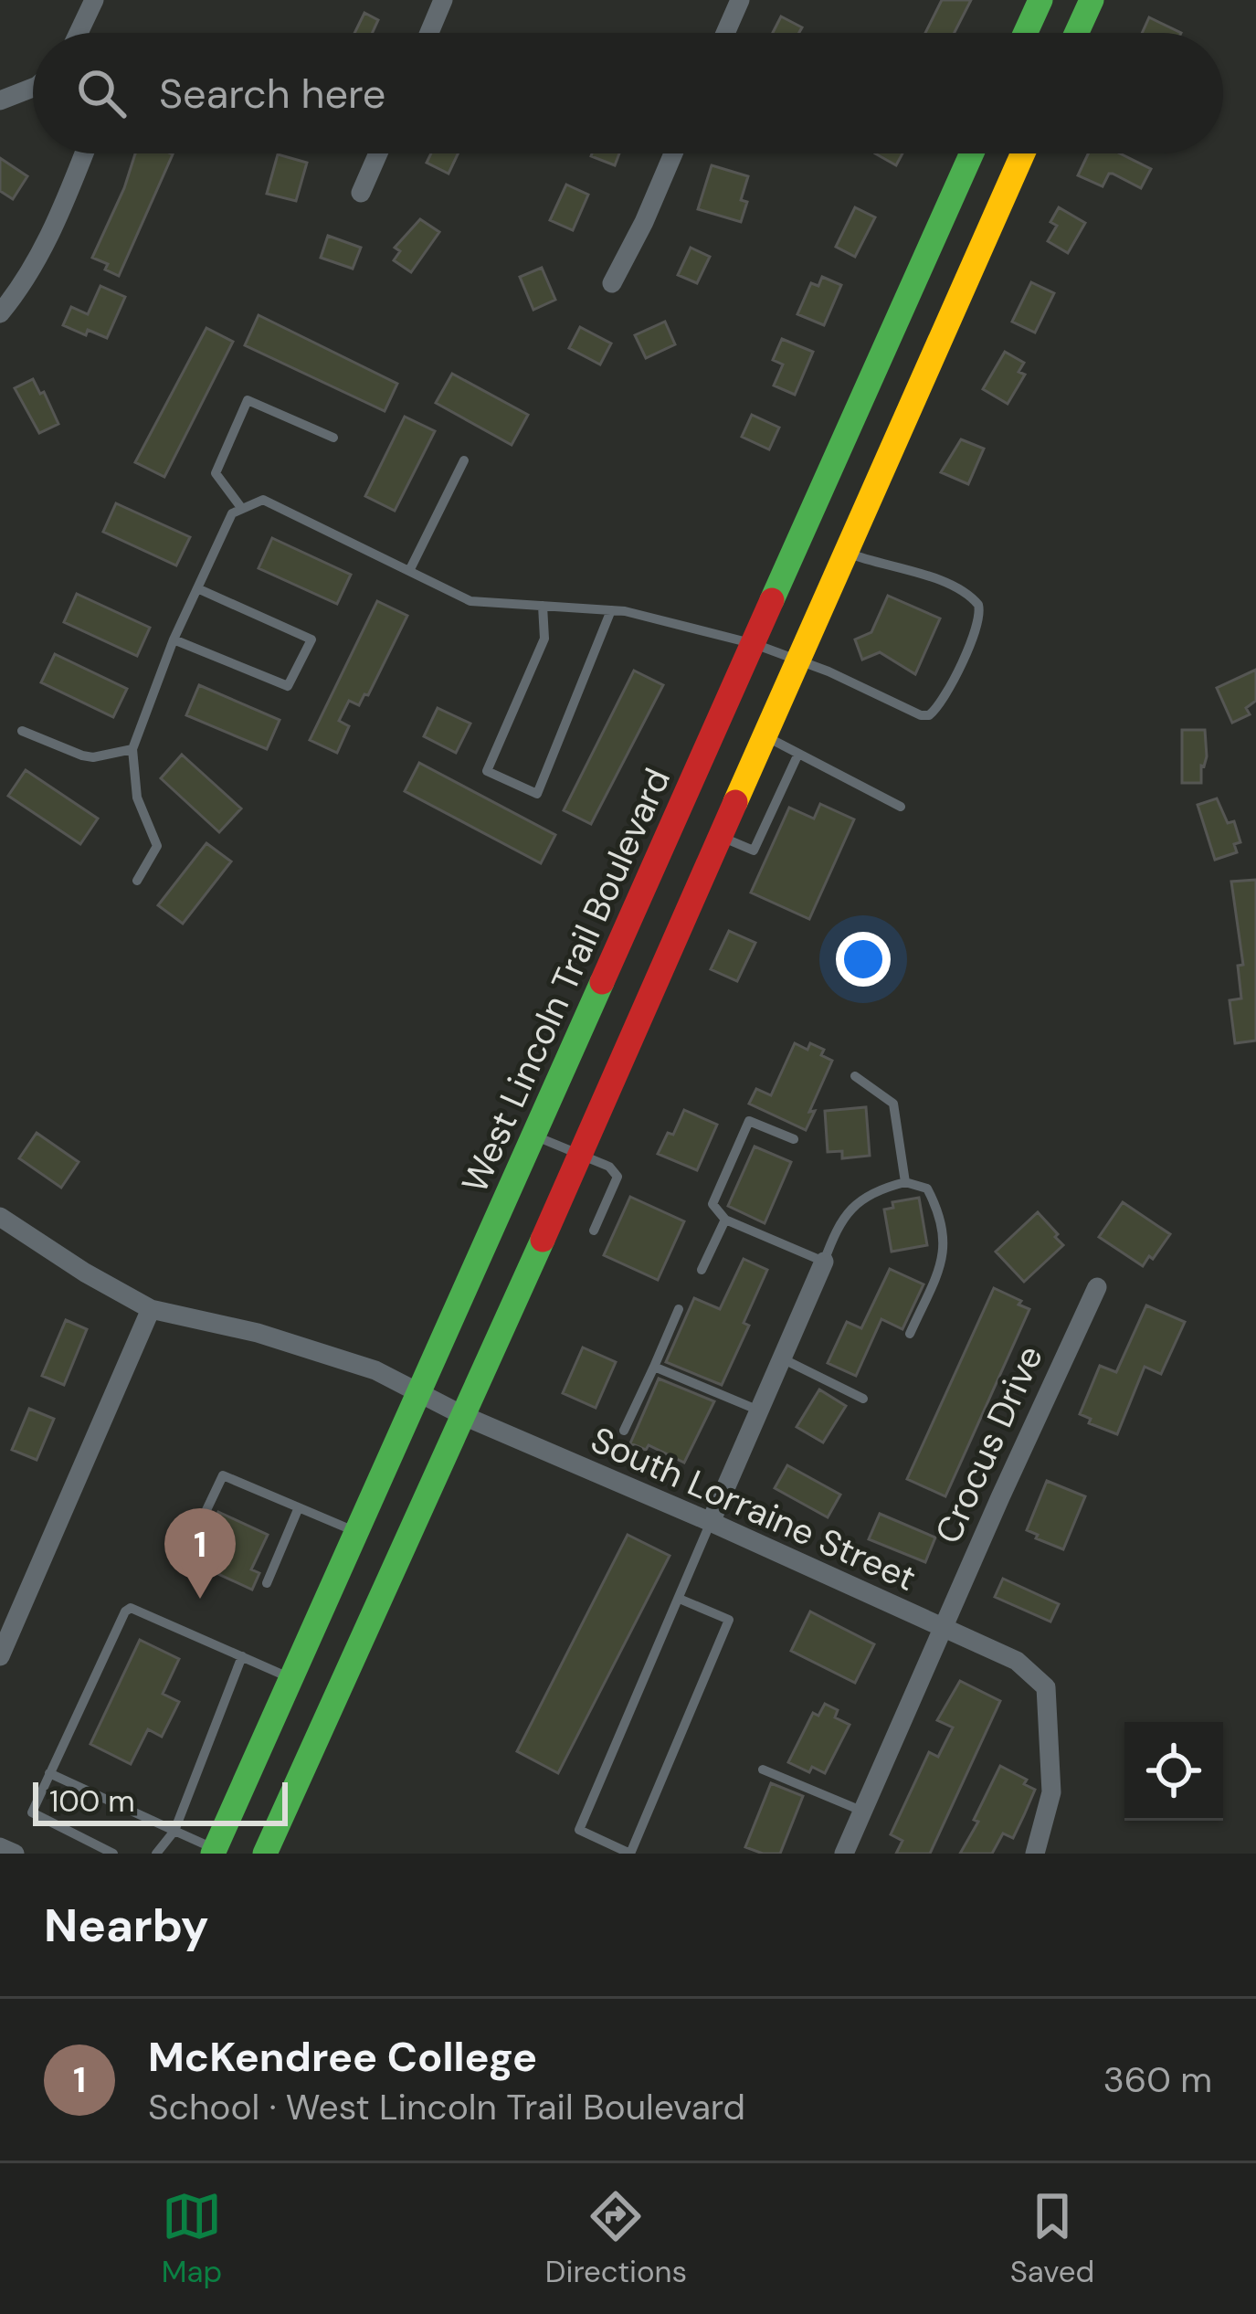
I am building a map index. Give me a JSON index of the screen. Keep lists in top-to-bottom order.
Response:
{
  "streets": {
    "main road": ["West Lincoln Trail Boulevard"],
    "street": ["Crocus Drive", "South Lorraine Street"]
  },
  "crossings": [
    ["West Lincoln Trail Boulevard", "South Lorraine Street"],
    ["Crocus Drive", "South Lorraine Street"]
  ],
  "scale_bar": "100 m",
  "page": {
    "search": "Search here",
    "pins": "1",
    "scale": "100 m",
    "heading": "Nearby",
    "list": [
      {
        "mark": "1",
        "name": "McKendree College",
        "note": "School · West Lincoln Trail Boulevard",
        "value": "360 m"
      }
    ],
    "nav": ["Map", "Directions", "Saved"]
  }
}
